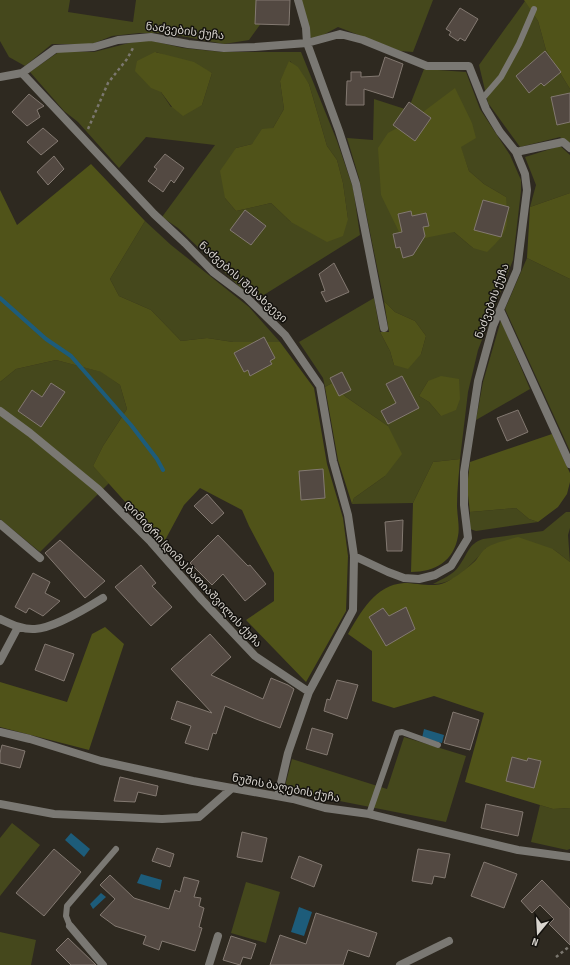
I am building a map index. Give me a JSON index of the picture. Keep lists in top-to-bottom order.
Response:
{
  "streets": {
    "street": [
      "ნაძვების ქუჩა",
      "ნაძვების I შესახვევი",
      "დიმიტრი (დიმა) ბათიაშვილის ქუჩა",
      "ნუშის ბაღების ქუჩა"
    ]
  },
  "crossings": [
    ["ნაძვების ქუჩა", "ნაძვების I შესახვევი"]
  ],
  "north": "bottom"
}
